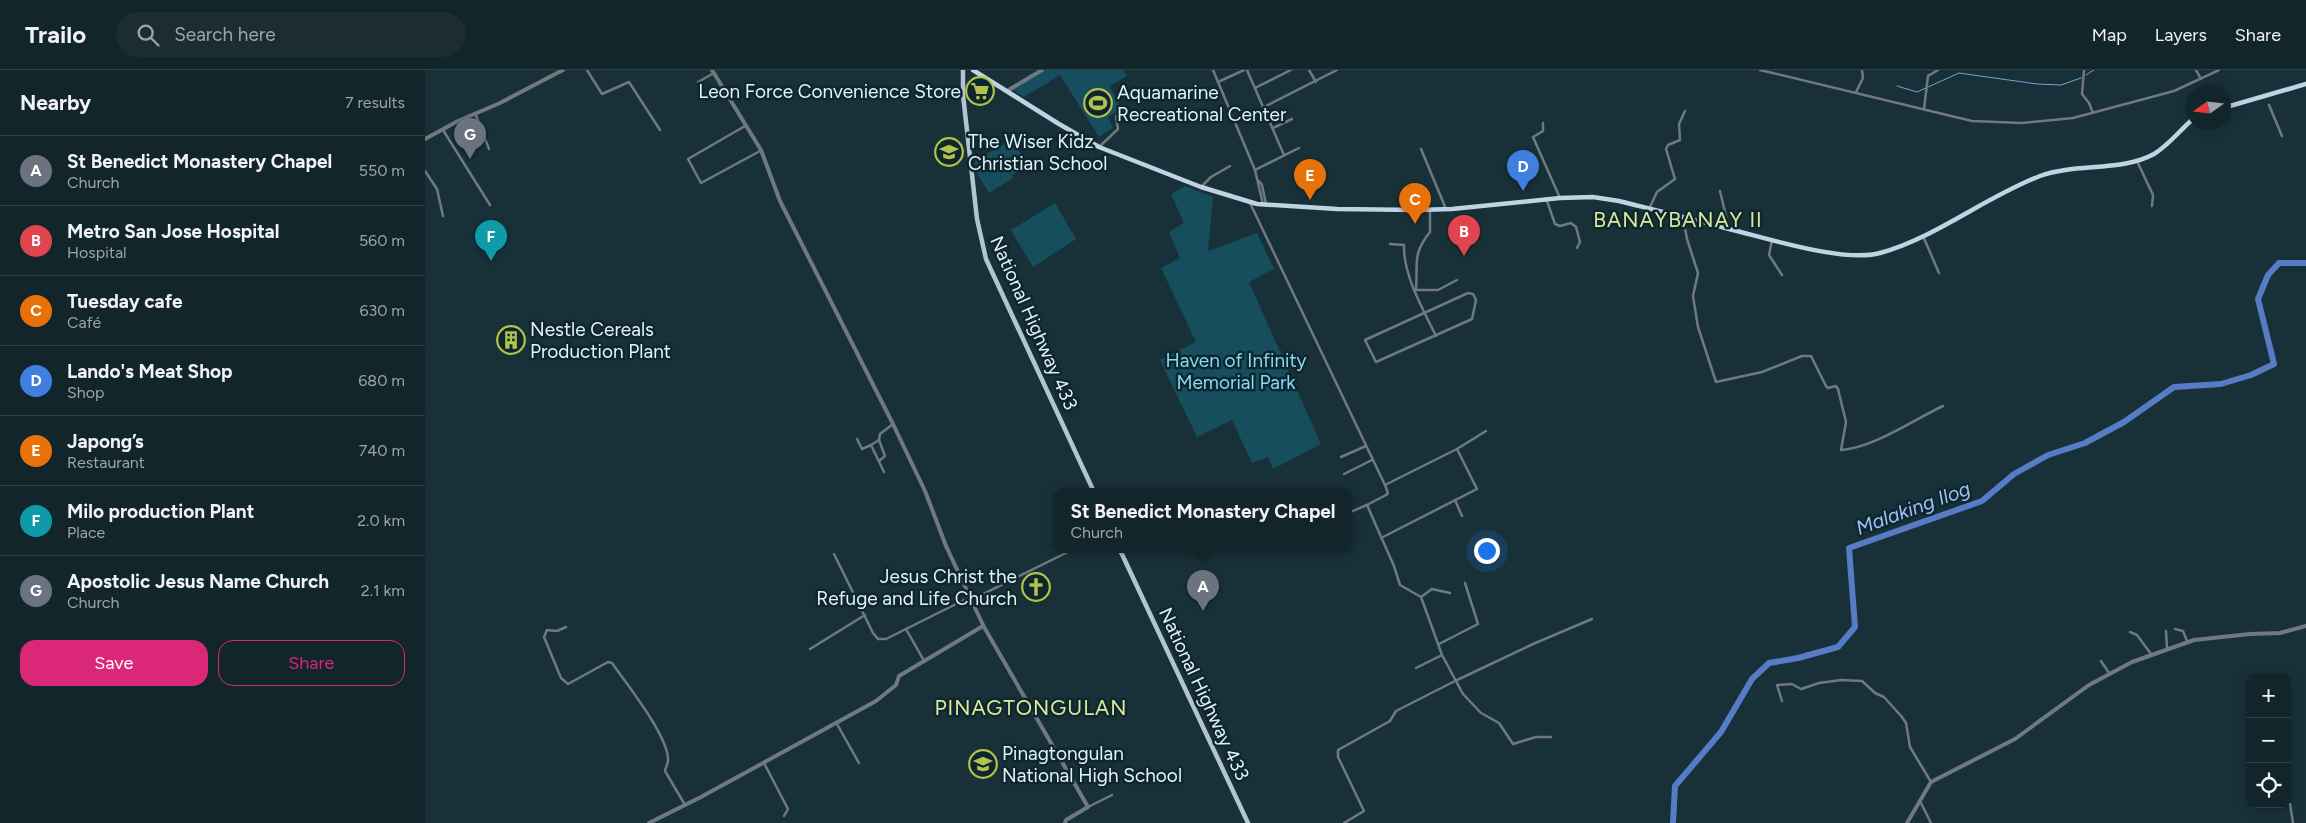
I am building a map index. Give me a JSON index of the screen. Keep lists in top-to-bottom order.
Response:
{
  "streets": {
    "main road": ["National Highway 433"]
  },
  "districts": ["BANAYBANAY II", "PINAGTONGULAN"],
  "water": ["Malaking Ilog"],
  "parks": ["Haven of Infinity Memorial Park"],
  "places": {
    "supermarket": ["Leon Force Convenience Store"],
    "sports": ["Aquamarine Recreational Center"],
    "school or university": ["The Wiser Kidz Christian School", "Pinagtongulan National High School"],
    "building": ["Nestle Cereals Production Plant"],
    "church": ["Jesus Christ the Refuge and Life Church"]
  },
  "north": "left",
  "page": {
    "header": "Trailo",
    "search": "Search here",
    "nav": ["Map", "Layers", "Share"],
    "heading": ["Nearby", "7 results"],
    "pins": [
      "G",
      "D",
      "E",
      "C",
      "B",
      "F",
      "A"
    ],
    "list": [
      {
        "mark": "A",
        "name": "St Benedict Monastery Chapel",
        "note": "Church",
        "value": "550 m"
      },
      {
        "mark": "B",
        "name": "Metro San Jose Hospital",
        "note": "Hospital",
        "value": "560 m"
      },
      {
        "mark": "C",
        "name": "Tuesday cafe",
        "note": "Café",
        "value": "630 m"
      },
      {
        "mark": "D",
        "name": "Lando's Meat Shop",
        "note": "Shop",
        "value": "680 m"
      },
      {
        "mark": "E",
        "name": "Japong’s",
        "note": "Restaurant",
        "value": "740 m"
      },
      {
        "mark": "F",
        "name": "Milo production Plant",
        "note": "Place",
        "value": "2.0 km"
      },
      {
        "mark": "G",
        "name": "Apostolic Jesus Name Church",
        "note": "Church",
        "value": "2.1 km"
      }
    ],
    "popup": ["St Benedict Monastery Chapel", "Church"],
    "buttons": ["Save", "Share"],
    "map_buttons": ["+", "−"]
  }
}
